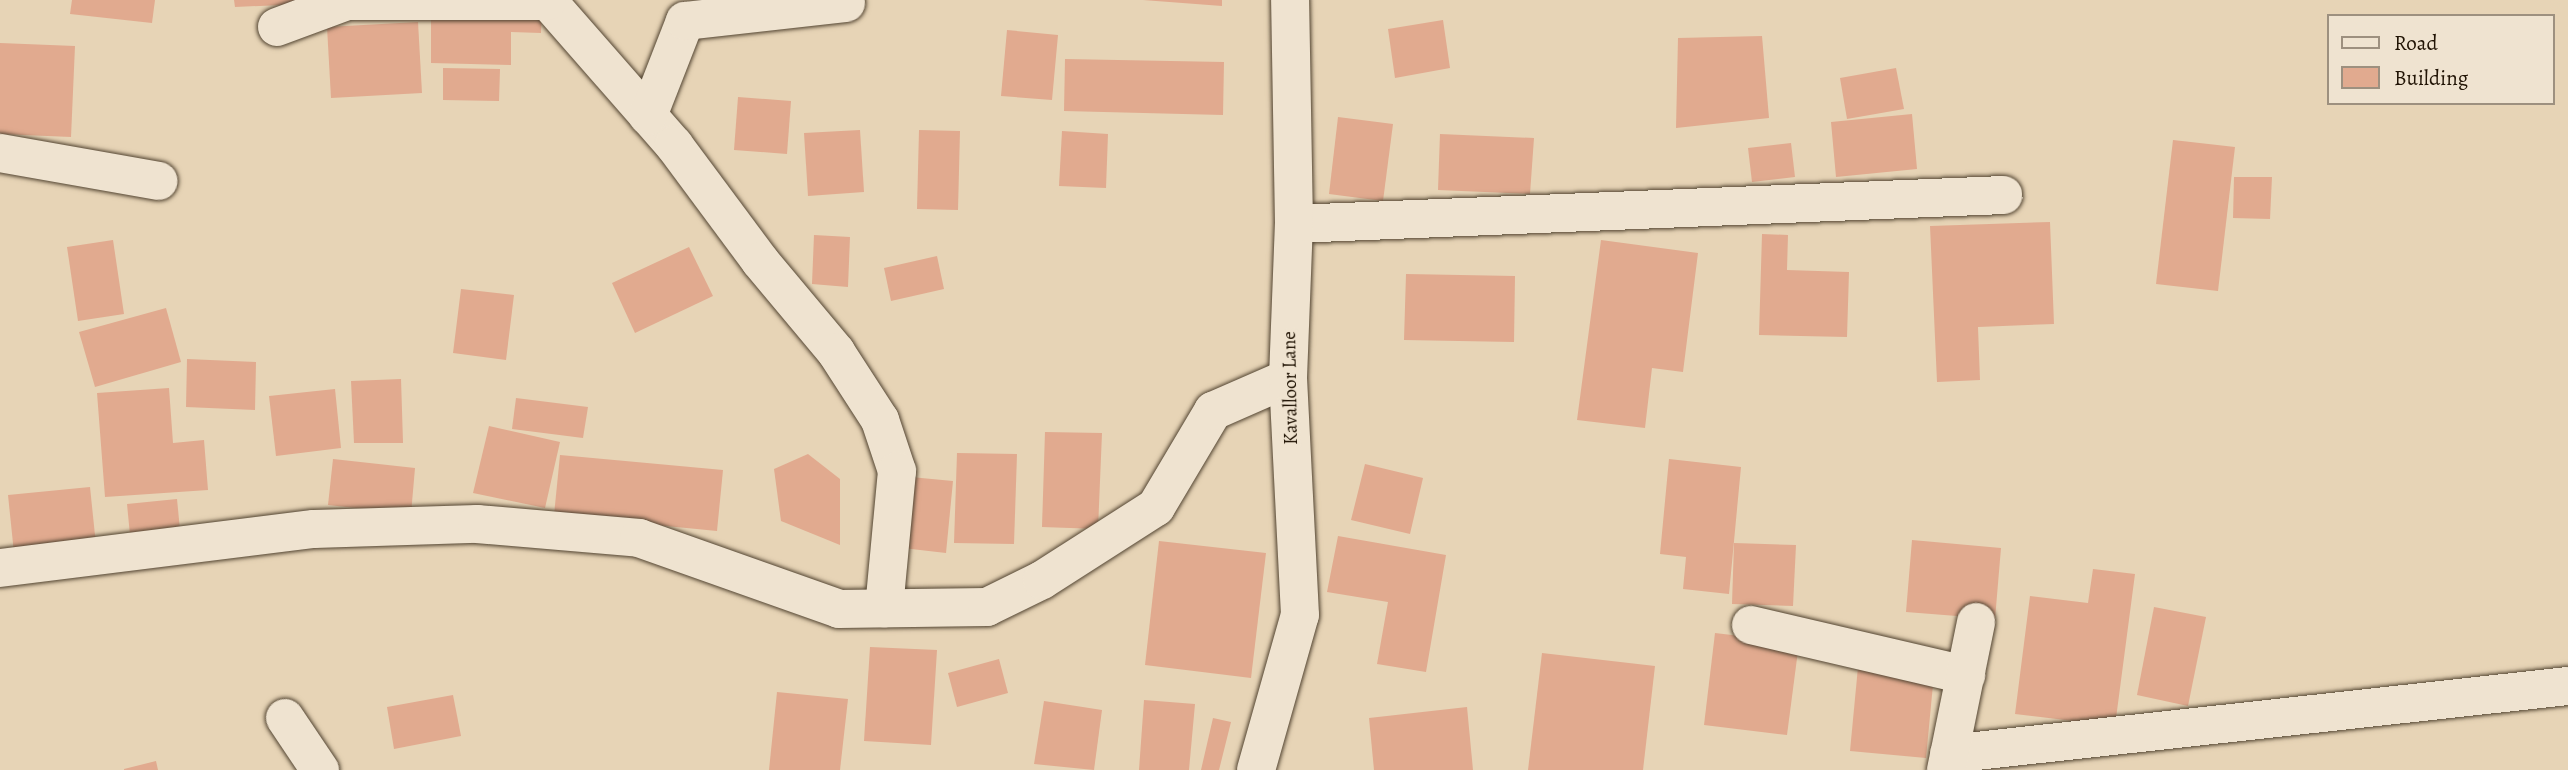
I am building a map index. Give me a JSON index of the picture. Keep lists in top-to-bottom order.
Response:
{
  "streets": {
    "street": ["Kavalloor Lane"]
  },
  "legend": ["Road", "Building"]
}
